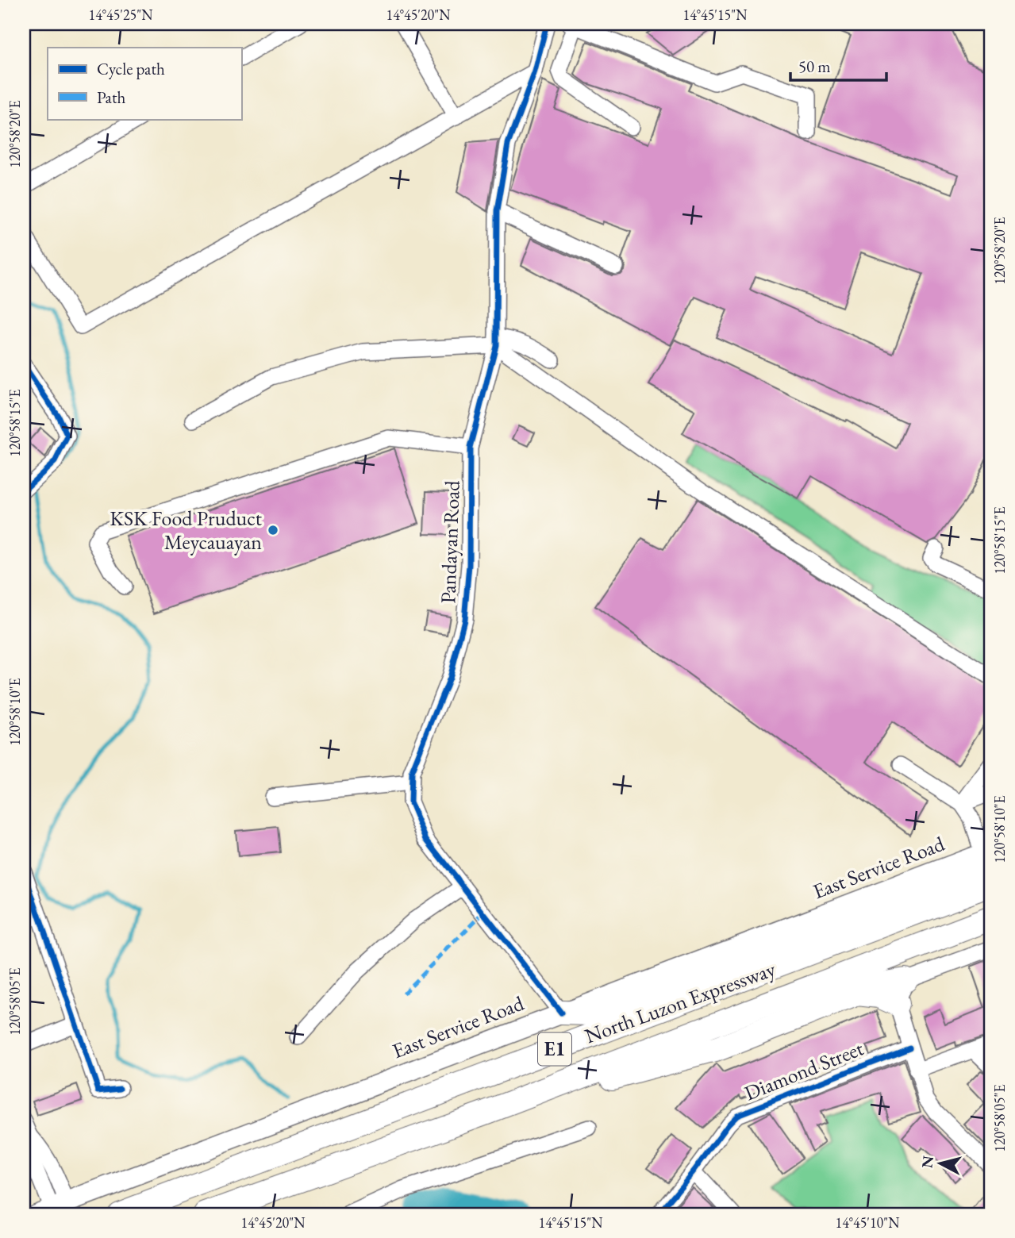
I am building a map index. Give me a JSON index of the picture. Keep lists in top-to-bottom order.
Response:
{
  "streets": {
    "highway": ["North Luzon Expressway", "E1"],
    "main road": ["East Service Road"],
    "street": ["Pandayan Road", "Diamond Street"]
  },
  "crossings": [
    ["Pandayan Road", "East Service Road"]
  ],
  "places": ["KSK Food Pruduct Meycauayan"],
  "legend": ["Cycle path", "Path"],
  "scale_bar": "50 m",
  "north": "left",
  "coordinates": [
    "14°45'25\"N",
    "14°45'20\"N",
    "14°45'15\"N",
    "120°58'20\"E",
    "120°58'15\"E",
    "120°58'10\"E",
    "120°58'05\"E",
    "14°45'10\"N"
  ]
}
